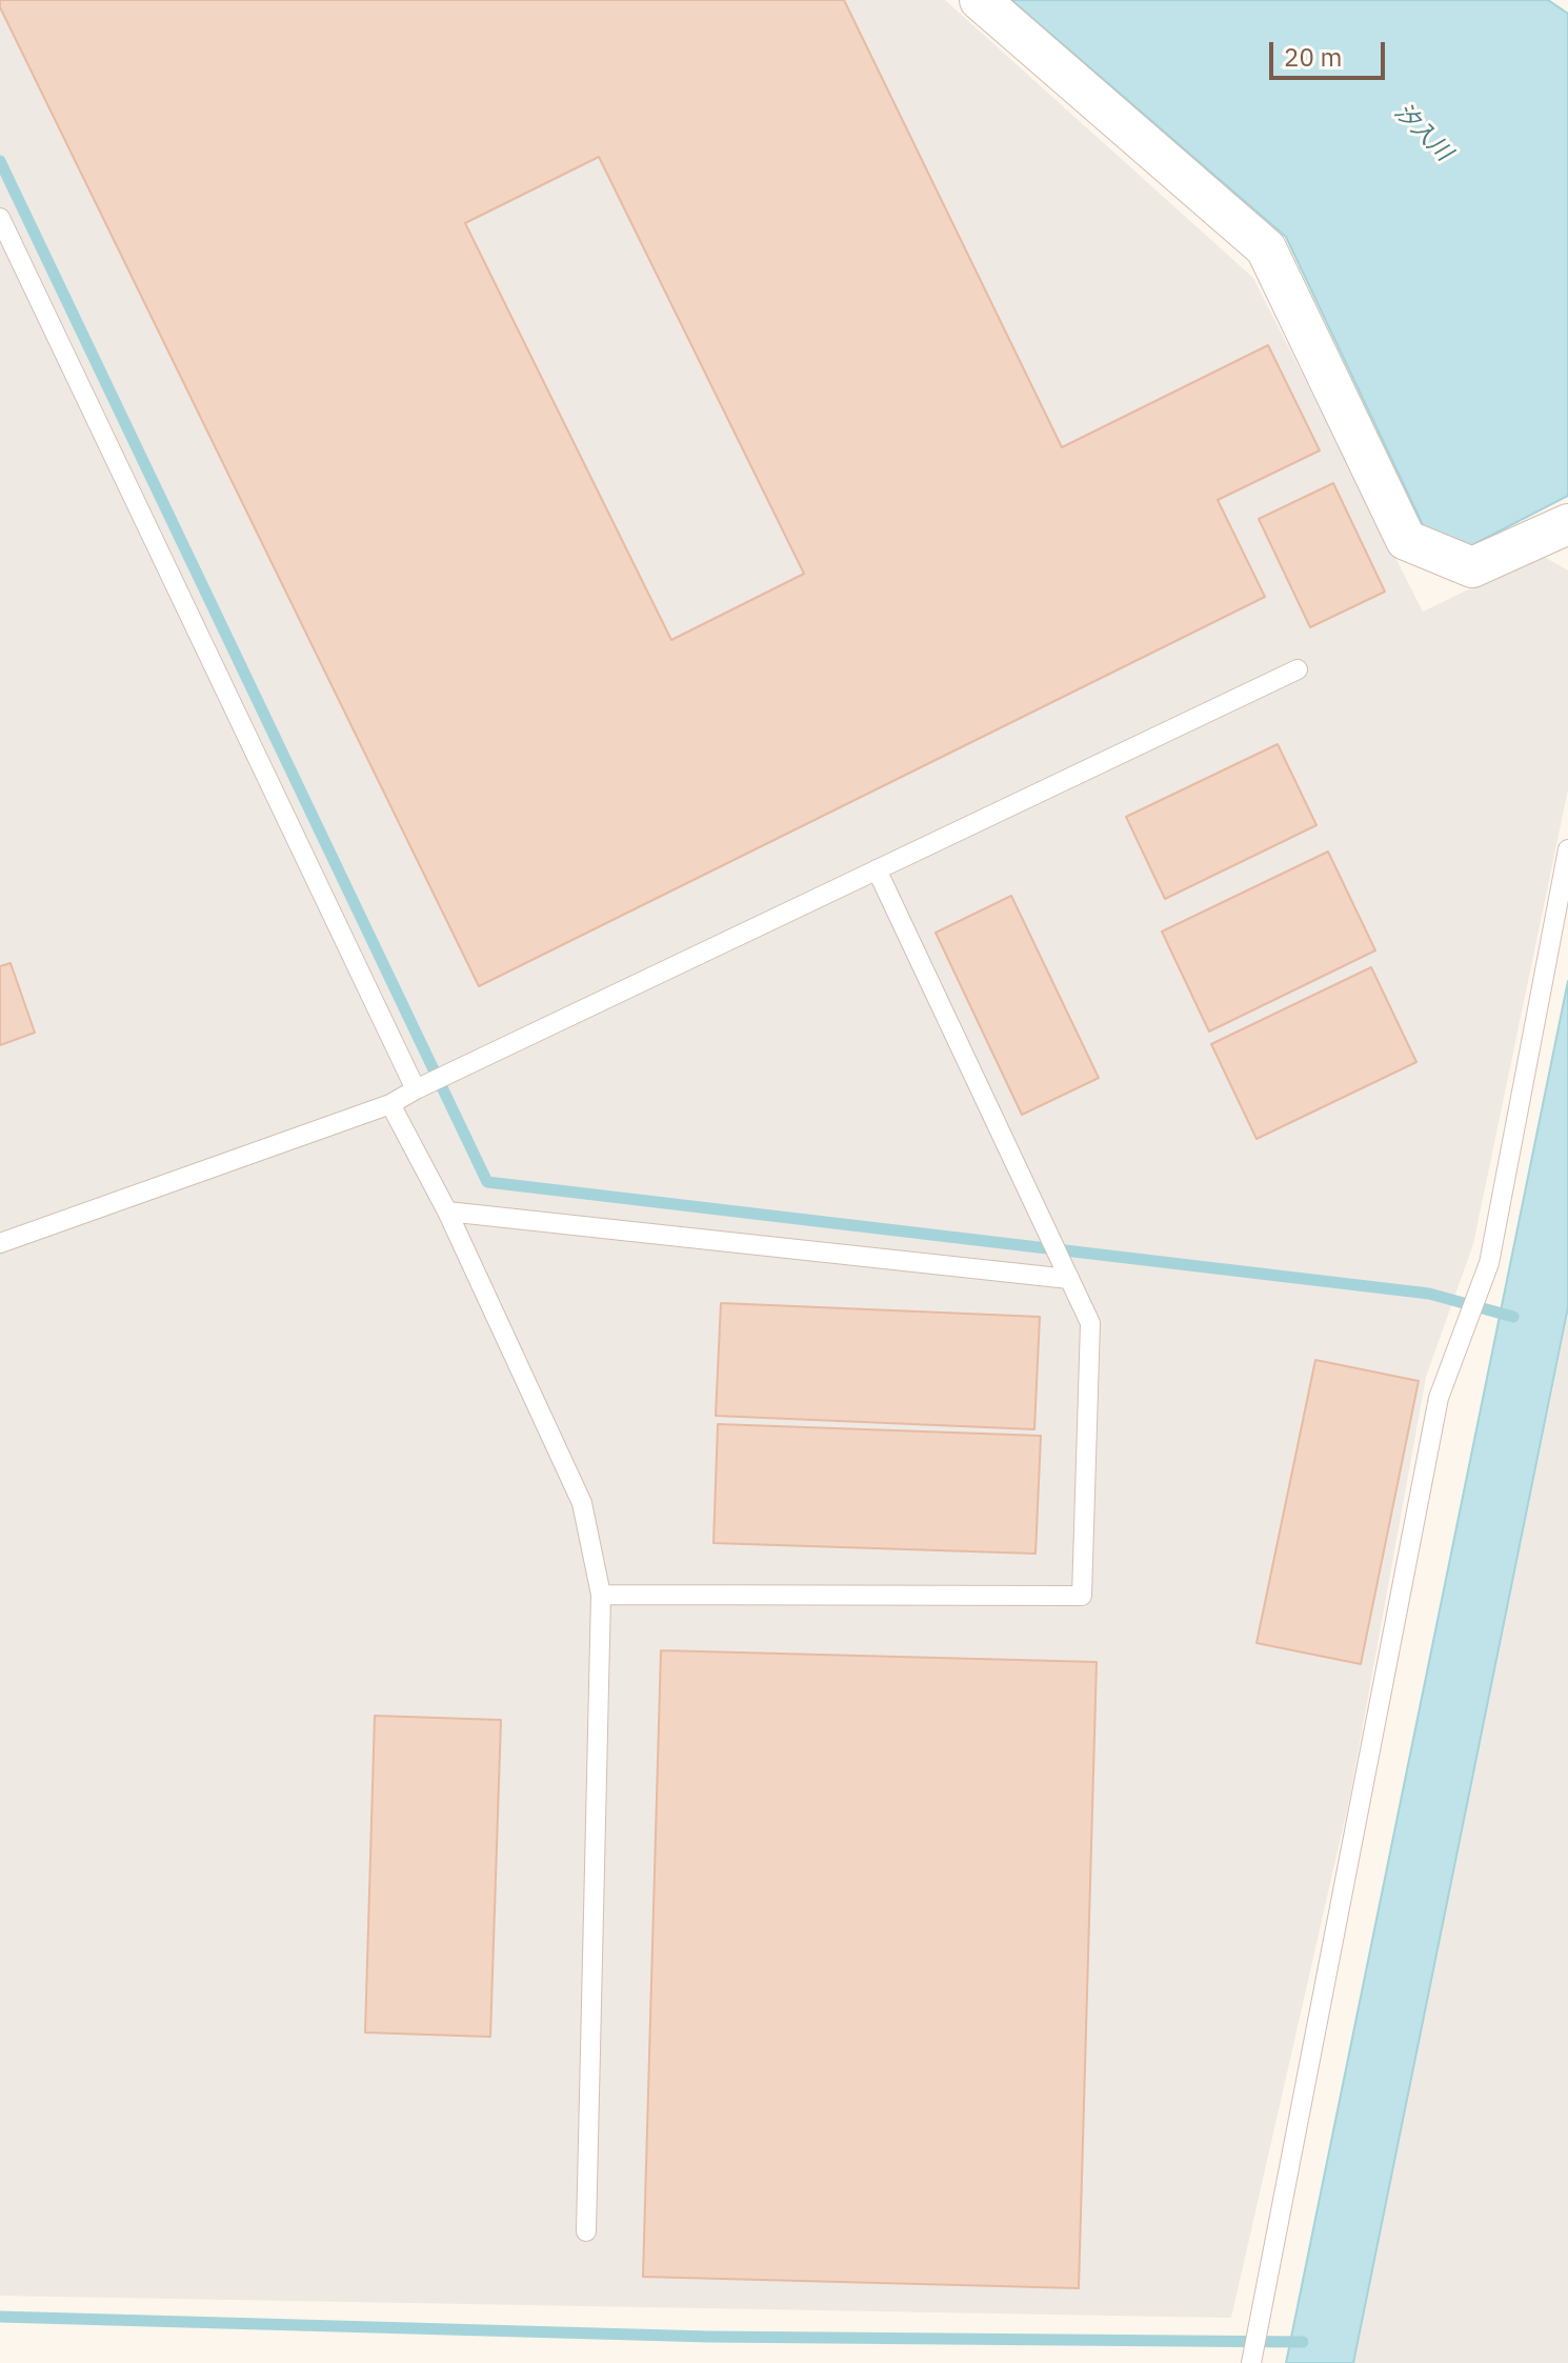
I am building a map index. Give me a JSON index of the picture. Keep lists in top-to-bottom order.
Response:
{
  "water": ["汐入川"],
  "scale_bar": "20 m"
}
